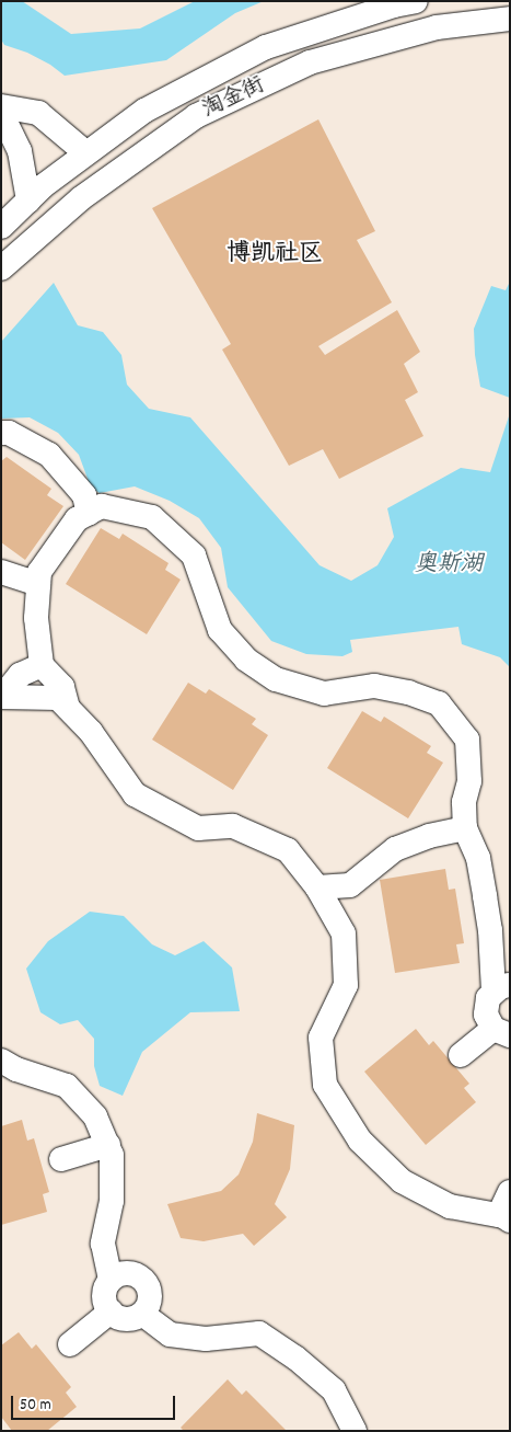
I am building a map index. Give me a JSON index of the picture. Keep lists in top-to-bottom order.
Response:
{
  "streets": {
    "street": ["淘金街"]
  },
  "districts": ["博凯社区"],
  "water": ["奥斯湖"],
  "scale_bar": "50 m"
}
